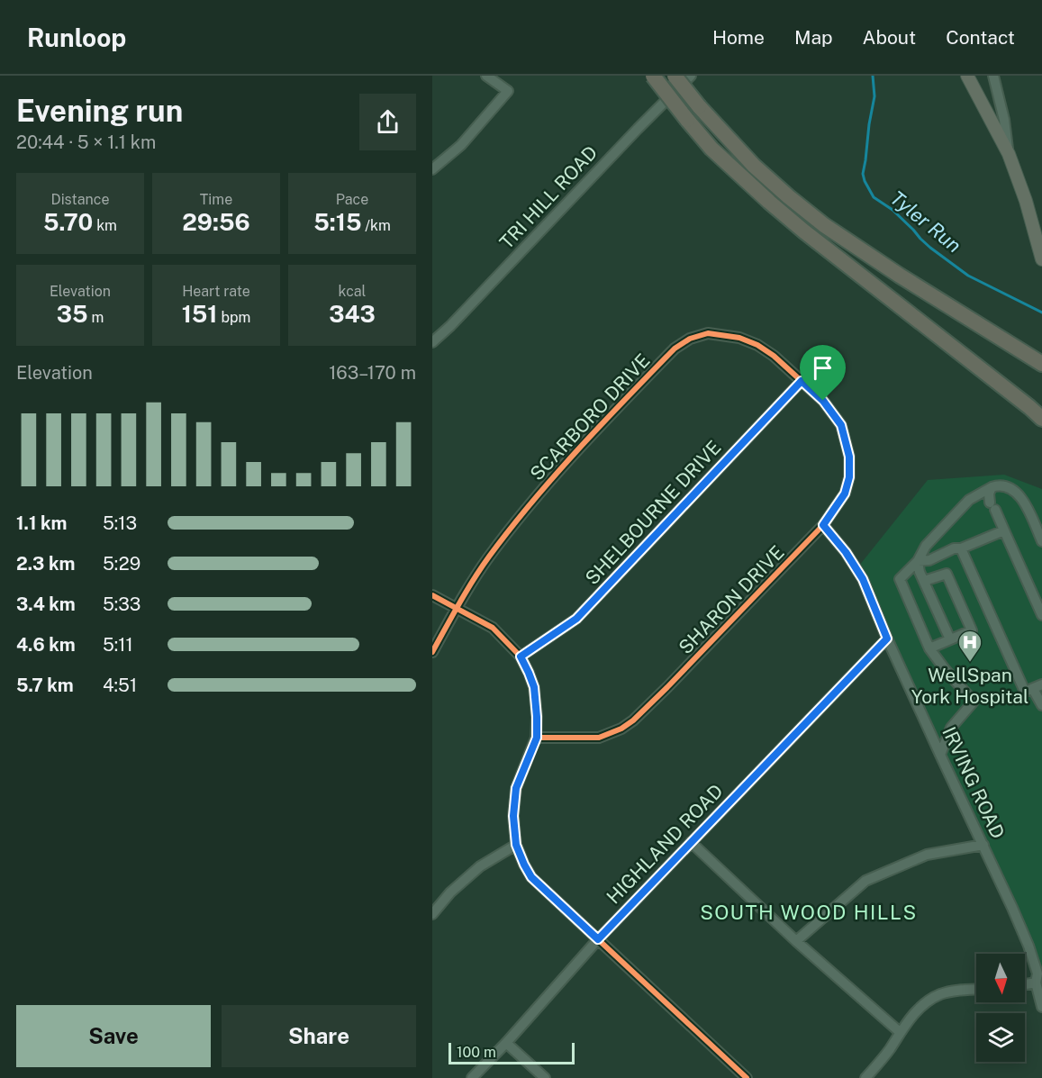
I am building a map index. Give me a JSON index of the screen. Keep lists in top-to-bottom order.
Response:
{
  "streets": {
    "street": [
      "TRI HILL ROAD",
      "SCARBORO DRIVE",
      "SHELBOURNE DRIVE",
      "SHARON DRIVE",
      "IRVING ROAD",
      "HIGHLAND ROAD"
    ]
  },
  "crossings": [
    ["SCARBORO DRIVE", "SHELBOURNE DRIVE"],
    ["SCARBORO DRIVE", "SHARON DRIVE"],
    ["SHARON DRIVE", "IRVING ROAD"],
    ["IRVING ROAD", "HIGHLAND ROAD"]
  ],
  "districts": ["SOUTH WOOD HILLS"],
  "water": ["Tyler Run"],
  "places": {
    "hospital": ["WellSpan York Hospital"]
  },
  "scale_bar": "100 m",
  "north": "bottom",
  "page": {
    "header": "Runloop",
    "nav": [
      "Home",
      "Map",
      "About",
      "Contact"
    ],
    "heading": ["Evening run", "20:44 · 5 × 1.1 km"],
    "stats": [
      ["Distance", "5.70 km"],
      ["Time", "29:56"],
      ["Pace", "5:15 /km"],
      ["Elevation", "35 m"],
      ["Heart rate", "151 bpm"],
      ["kcal", "343"]
    ],
    "chart": ["Elevation", "163–170 m"],
    "list": [
      {
        "name": "1.1 km",
        "note": "5:13"
      },
      {
        "name": "2.3 km",
        "note": "5:29"
      },
      {
        "name": "3.4 km",
        "note": "5:33"
      },
      {
        "name": "4.6 km",
        "note": "5:11"
      },
      {
        "name": "5.7 km",
        "note": "4:51"
      }
    ],
    "buttons": ["Save", "Share"],
    "scale": "100 m"
  }
}
